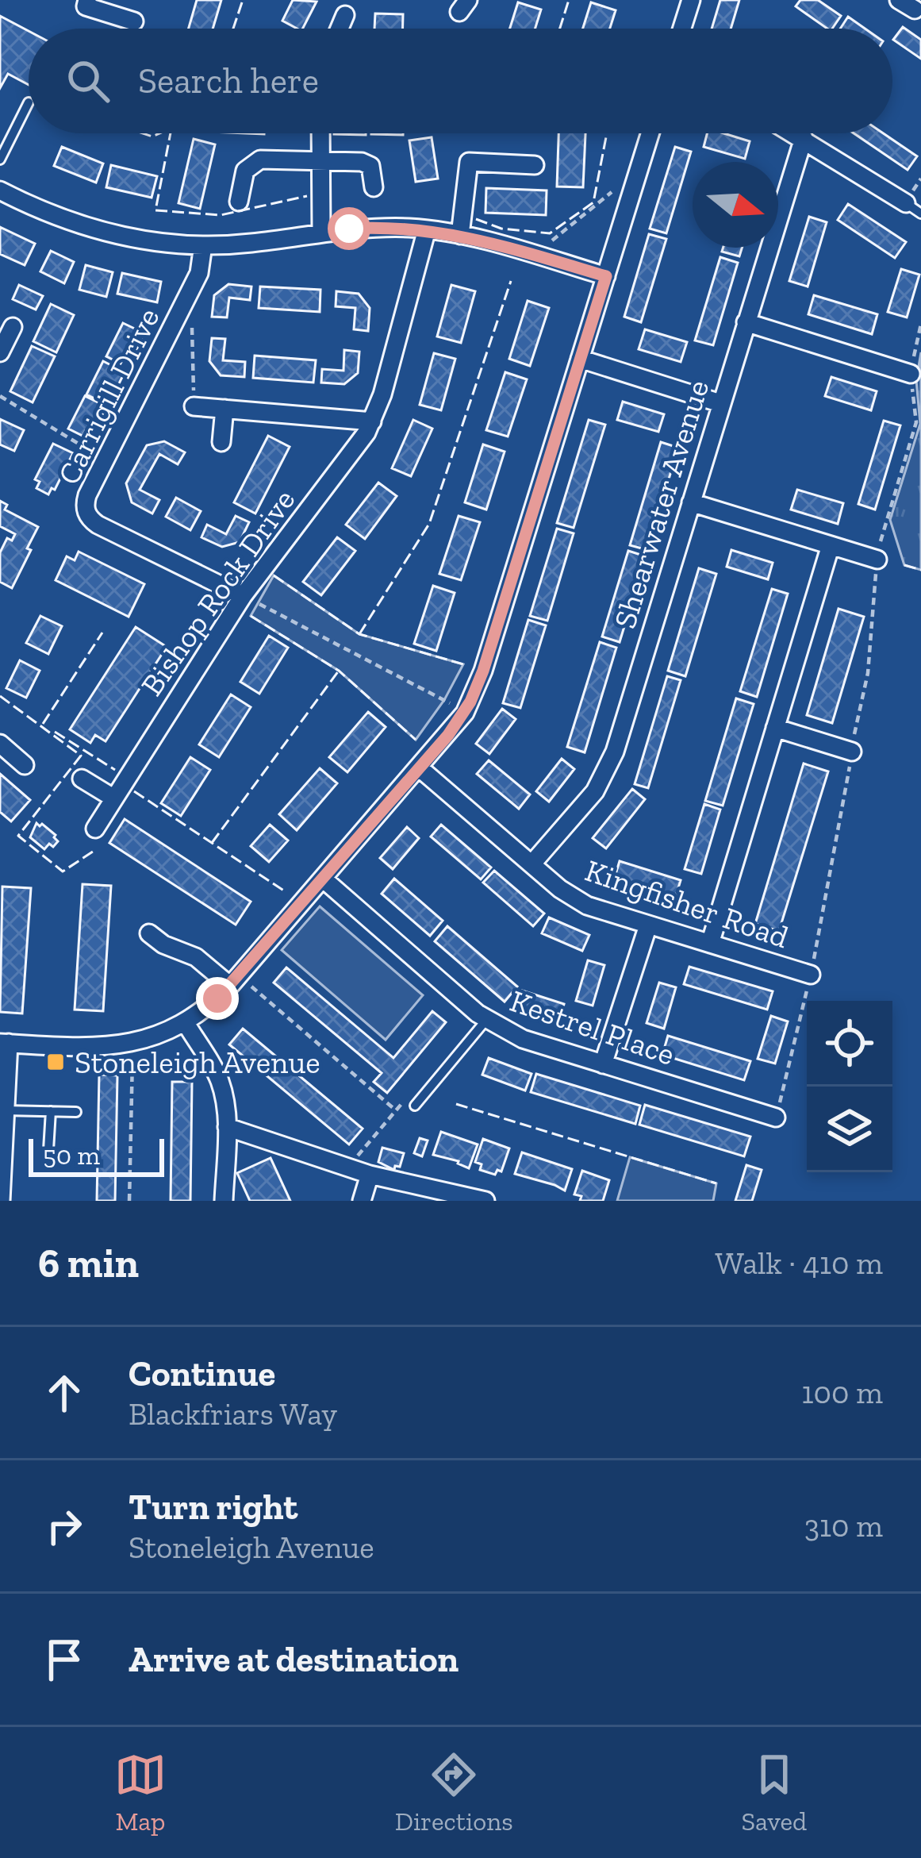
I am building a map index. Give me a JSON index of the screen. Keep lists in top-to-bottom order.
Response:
{
  "streets": {
    "street": [
      "Carrigill Drive",
      "Shearwater Avenue",
      "Bishop Rock Drive",
      "Kingfisher Road",
      "Kestrel Place"
    ]
  },
  "crossings": [
    ["Carrigill Drive", "Bishop Rock Drive"],
    ["Shearwater Avenue", "Kingfisher Road"]
  ],
  "places": {
    "transit": ["Stoneleigh Avenue"]
  },
  "scale_bar": "50 m",
  "north": "right",
  "page": {
    "search": "Search here",
    "scale": "50 m",
    "heading": ["6 min", "Walk · 410 m"],
    "list": [
      ["Continue", "Blackfriars Way", "100 m"],
      ["Turn right", "Stoneleigh Avenue", "310 m"],
      "Arrive at destination"
    ],
    "nav": ["Map", "Directions", "Saved"]
  }
}
